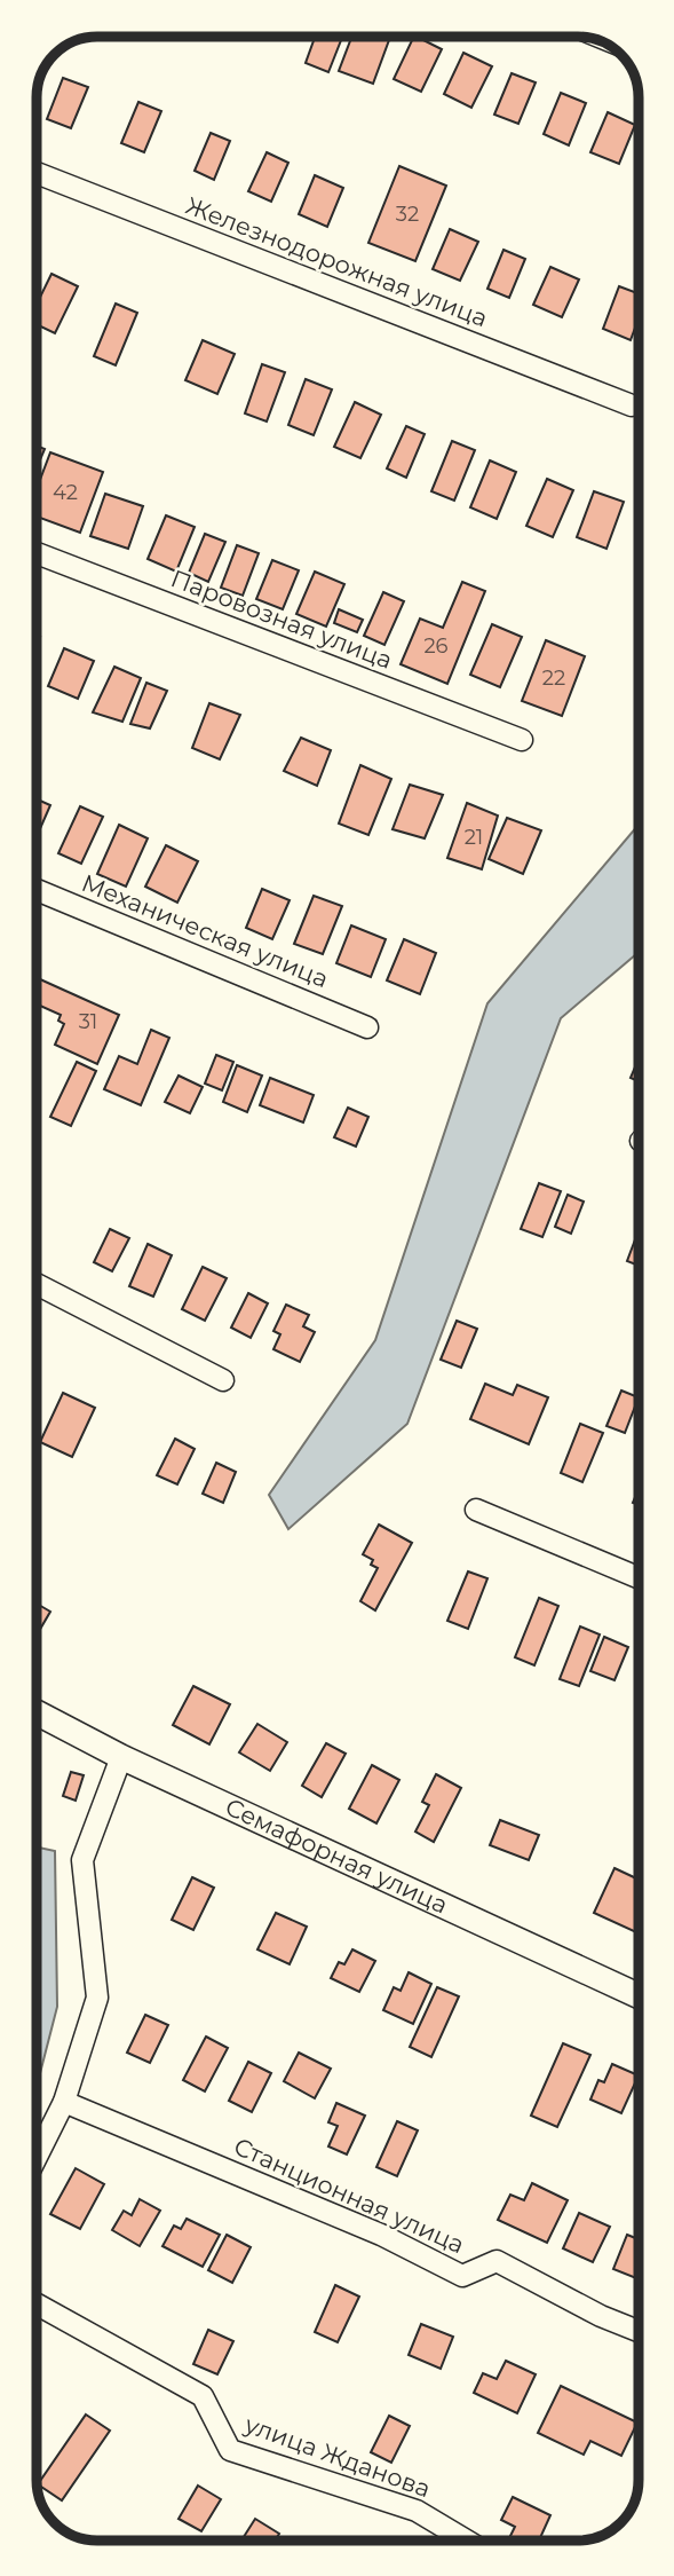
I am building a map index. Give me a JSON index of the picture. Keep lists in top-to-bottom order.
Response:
{
  "streets": {
    "street": [
      "Железнодорожная улица",
      "Паровозная улица",
      "Механическая улица",
      "Семафорная улица",
      "Станционная улица",
      "улица Жданова"
    ]
  },
  "house_numbers": [
    "32",
    "42",
    "26",
    "22",
    "21",
    "31"
  ]
}
